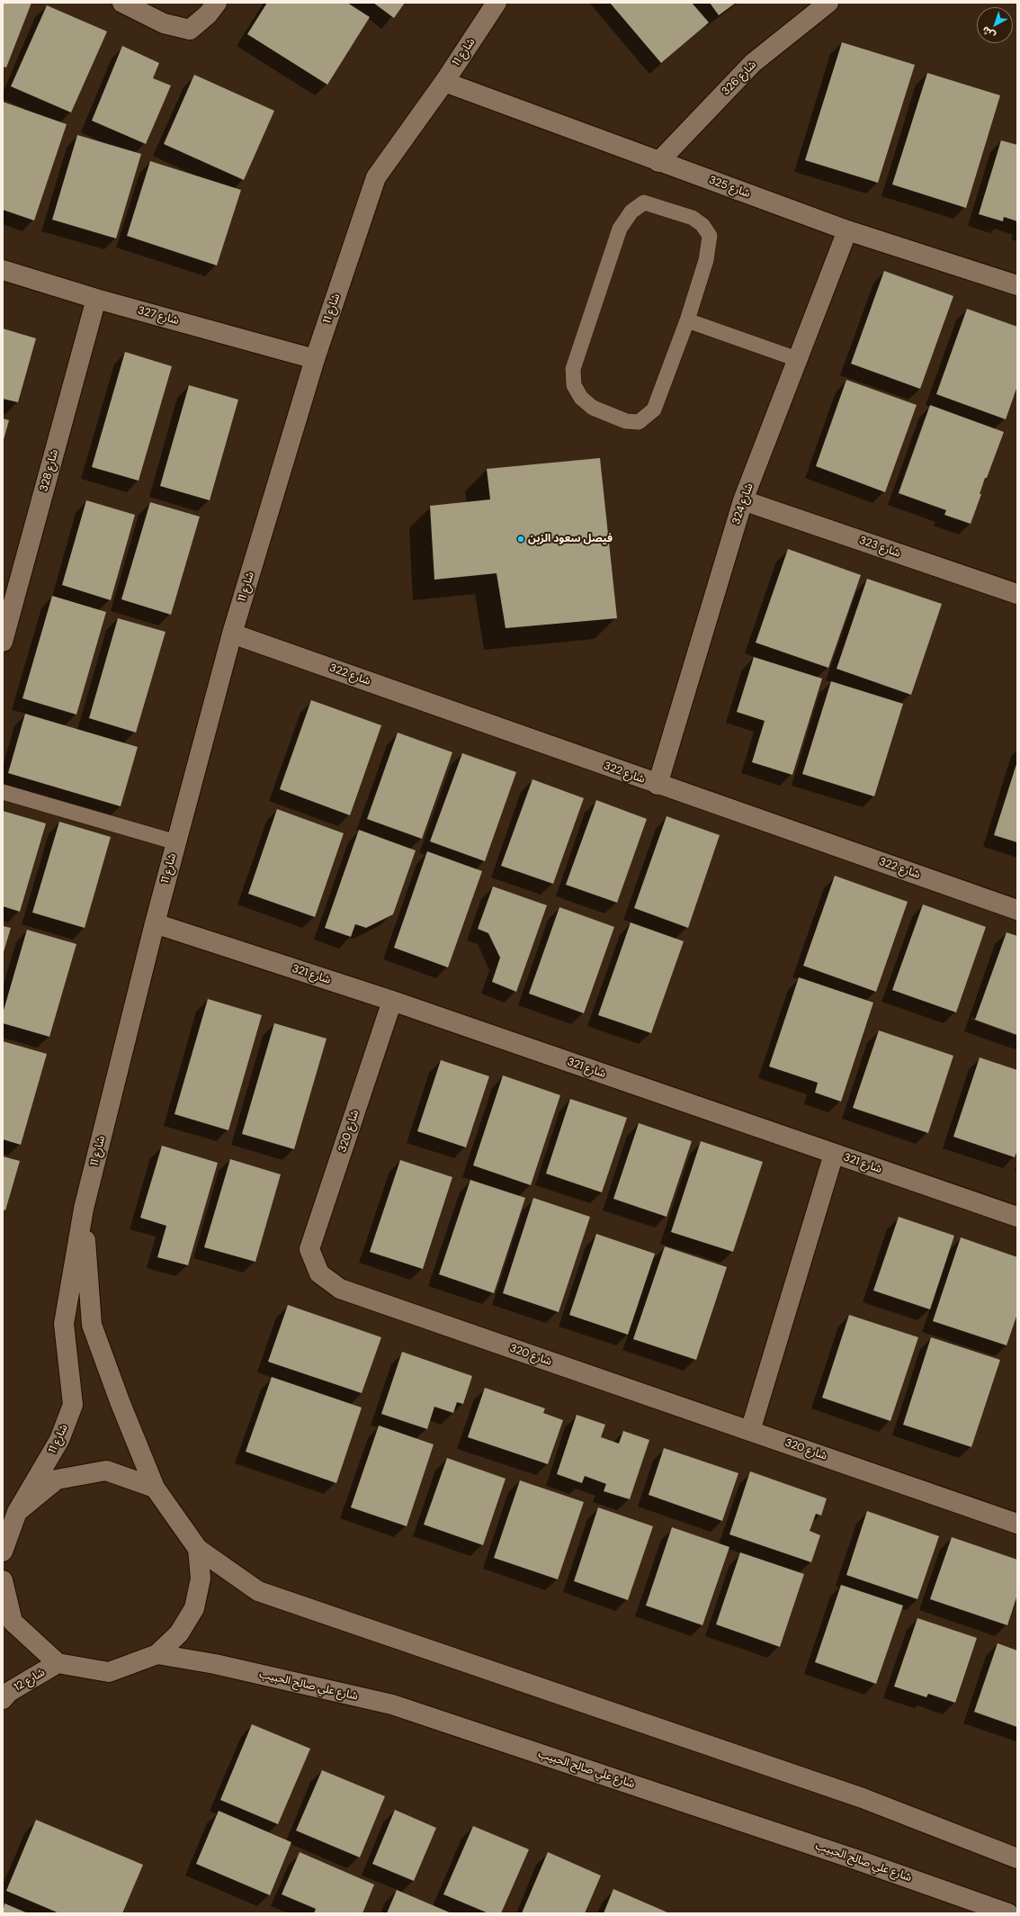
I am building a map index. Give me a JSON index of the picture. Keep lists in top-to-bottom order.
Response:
{
  "streets": {
    "street": [
      "شارع 11",
      "شارع 326",
      "شارع 325",
      "شارع 327",
      "شارع 328",
      "شارع 324",
      "شارع 323",
      "شارع 322",
      "شارع 321",
      "شارع 320",
      "شارع 12",
      "شارع علي صالح الحبيب"
    ]
  },
  "crossings": [
    ["شارع 11", "شارع 325"],
    ["شارع 11", "شارع 327"],
    ["شارع 11", "شارع 322"],
    ["شارع 11", "شارع 321"],
    ["شارع 326", "شارع 325"],
    ["شارع 325", "شارع 324"],
    ["شارع 327", "شارع 328"],
    ["شارع 324", "شارع 323"],
    ["شارع 324", "شارع 322"],
    ["شارع 321", "شارع 320"]
  ],
  "places": ["فيصل سعود الزبن"],
  "north": "bottom left"
}
